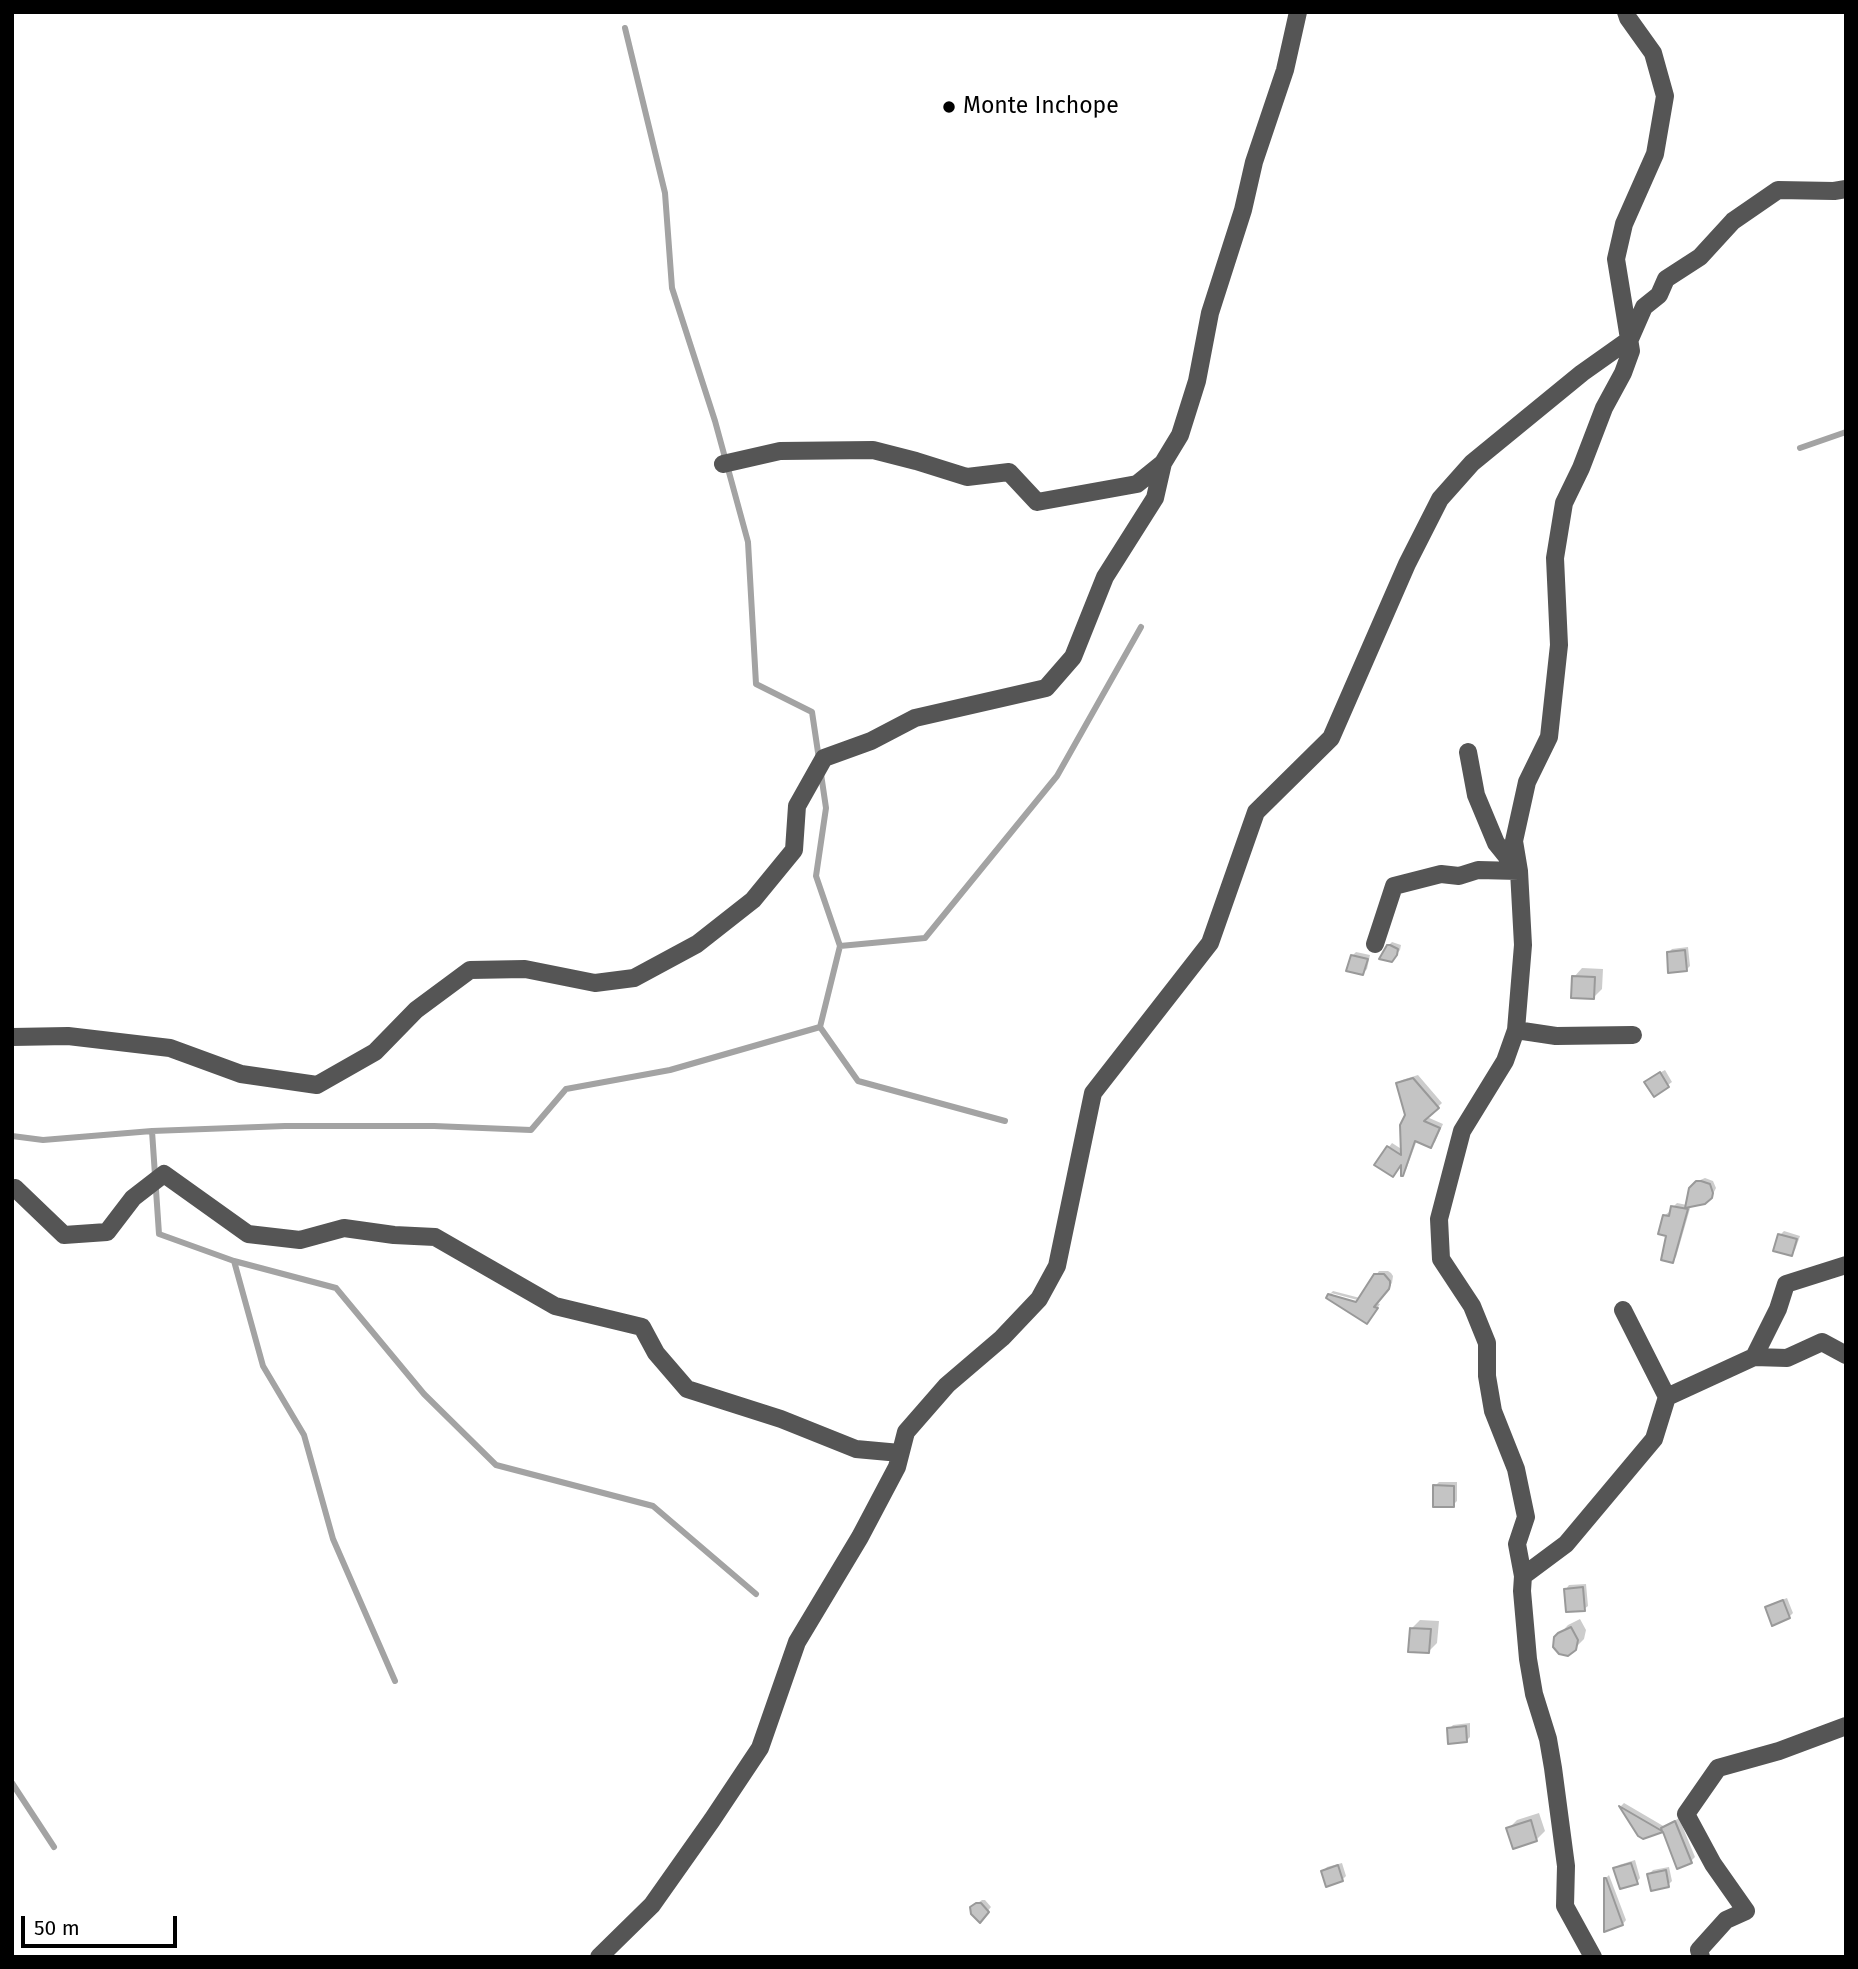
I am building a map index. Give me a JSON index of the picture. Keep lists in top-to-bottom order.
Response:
{
  "places": ["Monte Inchope"],
  "scale_bar": "50 m"
}
